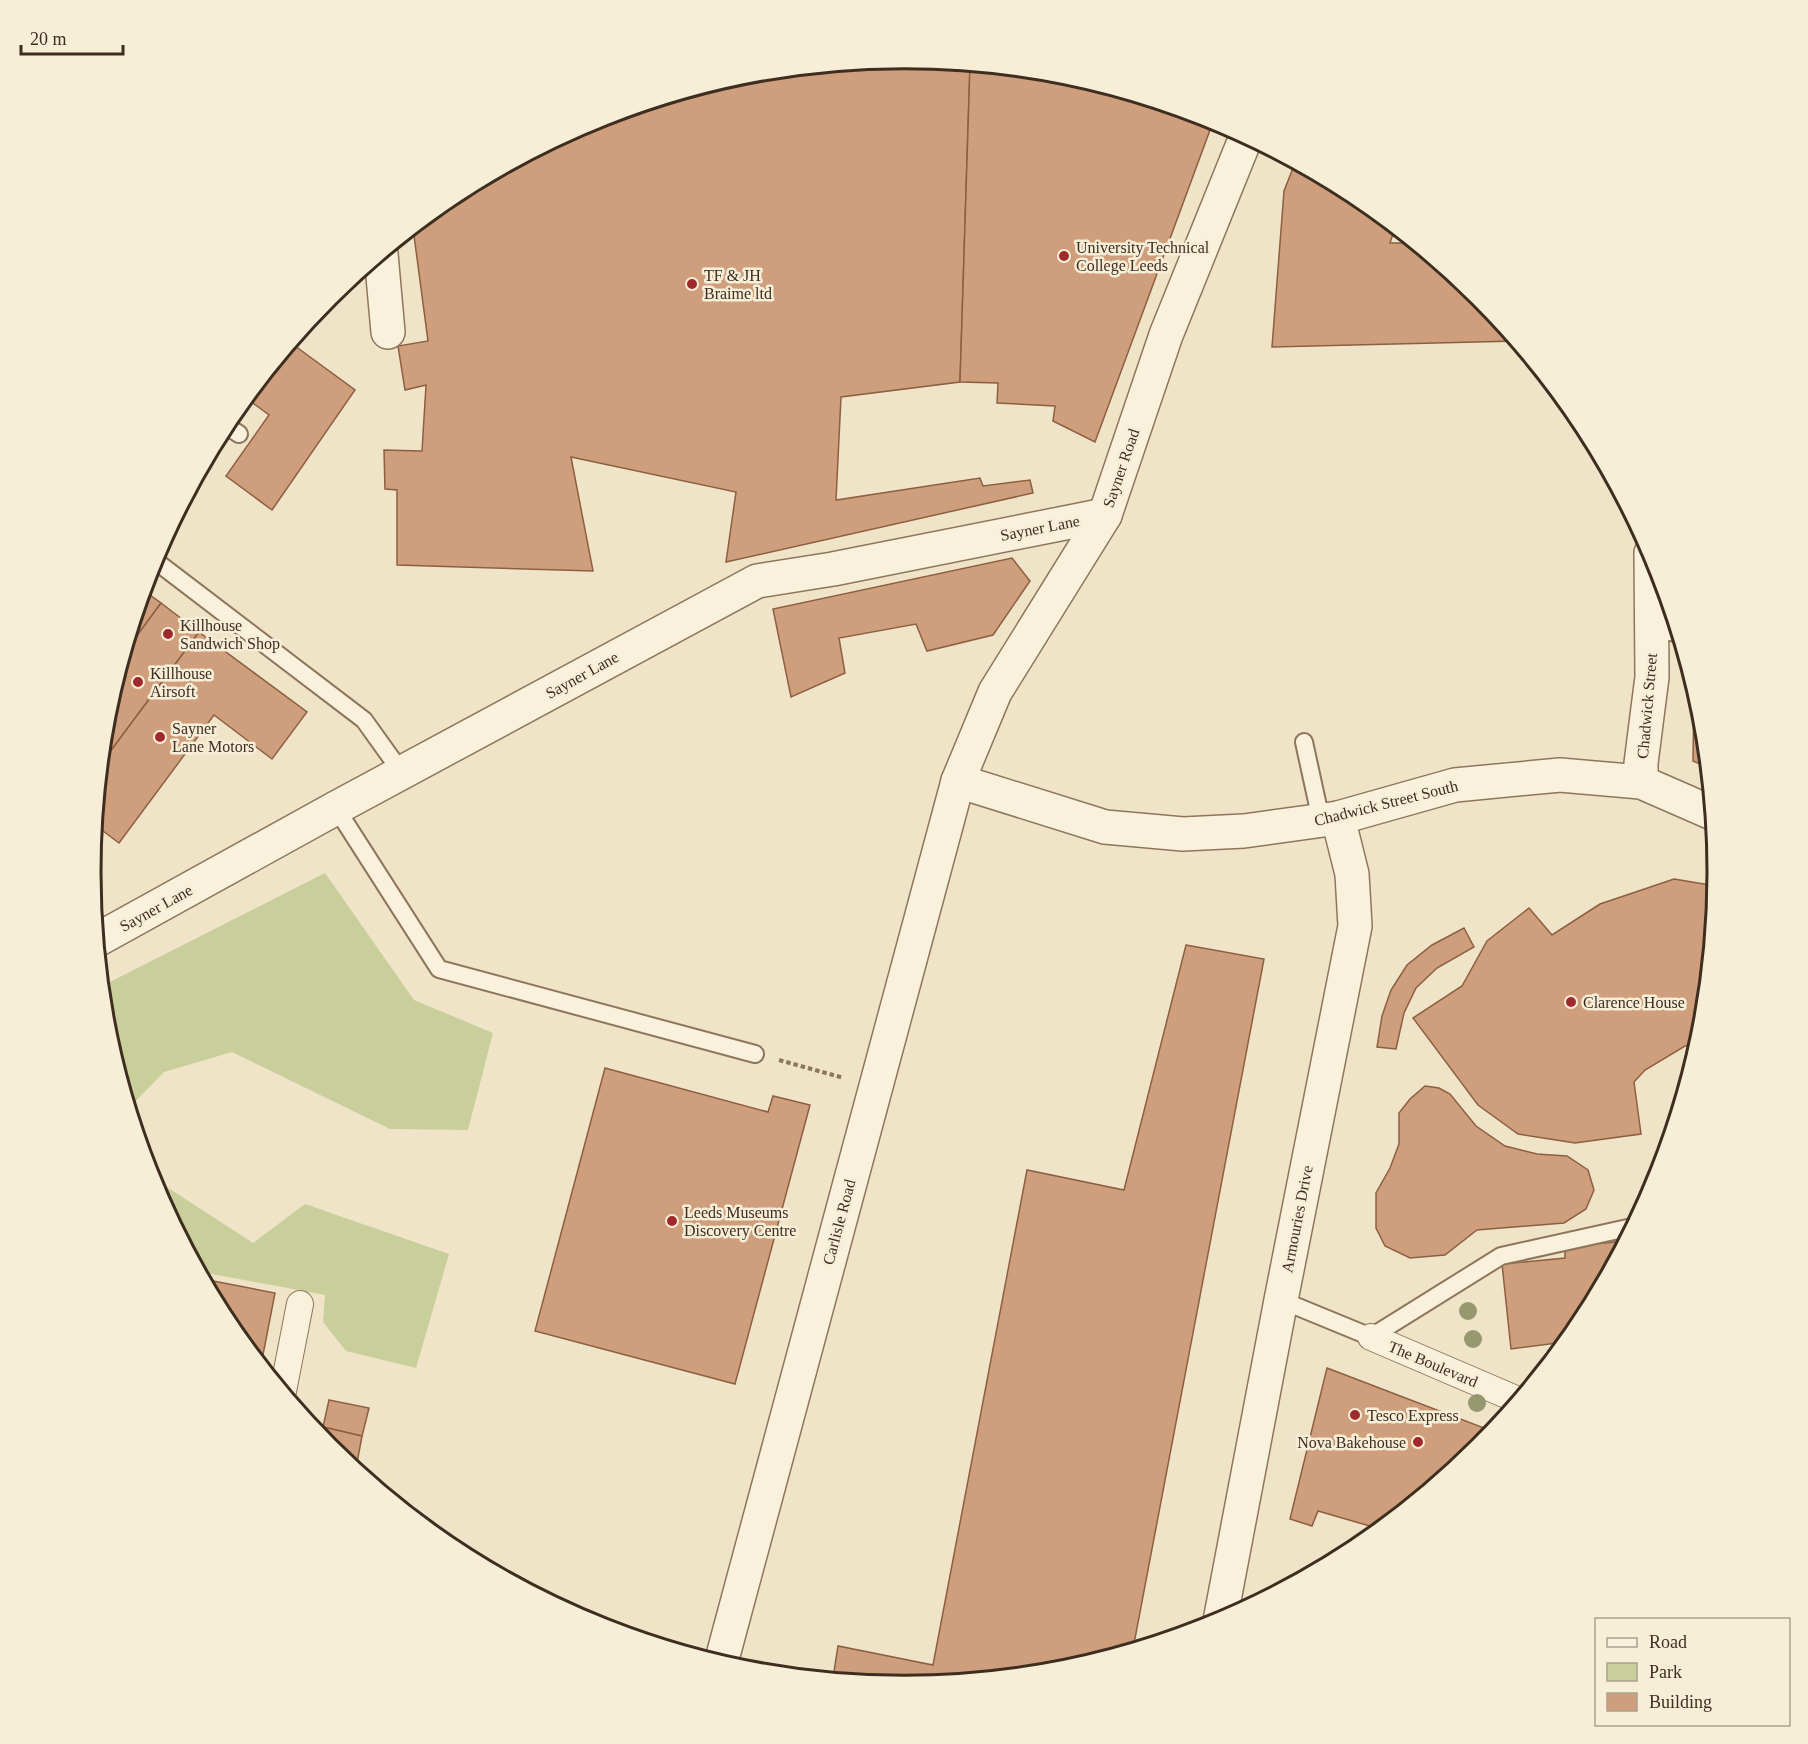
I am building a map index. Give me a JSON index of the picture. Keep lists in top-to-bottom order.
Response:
{
  "streets": {
    "street": [
      "Sayner Road",
      "Sayner Lane",
      "Chadwick Street",
      "Chadwick Street South",
      "Armouries Drive",
      "Carlisle Road",
      "The Boulevard"
    ]
  },
  "crossings": [
    ["Sayner Road", "Sayner Lane"],
    ["Sayner Road", "Chadwick Street South"],
    ["Sayner Road", "Carlisle Road"],
    ["Chadwick Street", "Chadwick Street South"],
    ["Chadwick Street South", "Armouries Drive"],
    ["Chadwick Street South", "Carlisle Road"]
  ],
  "places": [
    "University Technical College Leeds",
    "TF & JH Braime ltd",
    "Killhouse Sandwich Shop",
    "Killhouse Airsoft",
    "Sayner Lane Motors",
    "Clarence House",
    "Leeds Museums Discovery Centre",
    "Tesco Express",
    "Nova Bakehouse"
  ],
  "legend": ["Road", "Park", "Building"],
  "scale_bar": "20 m"
}
